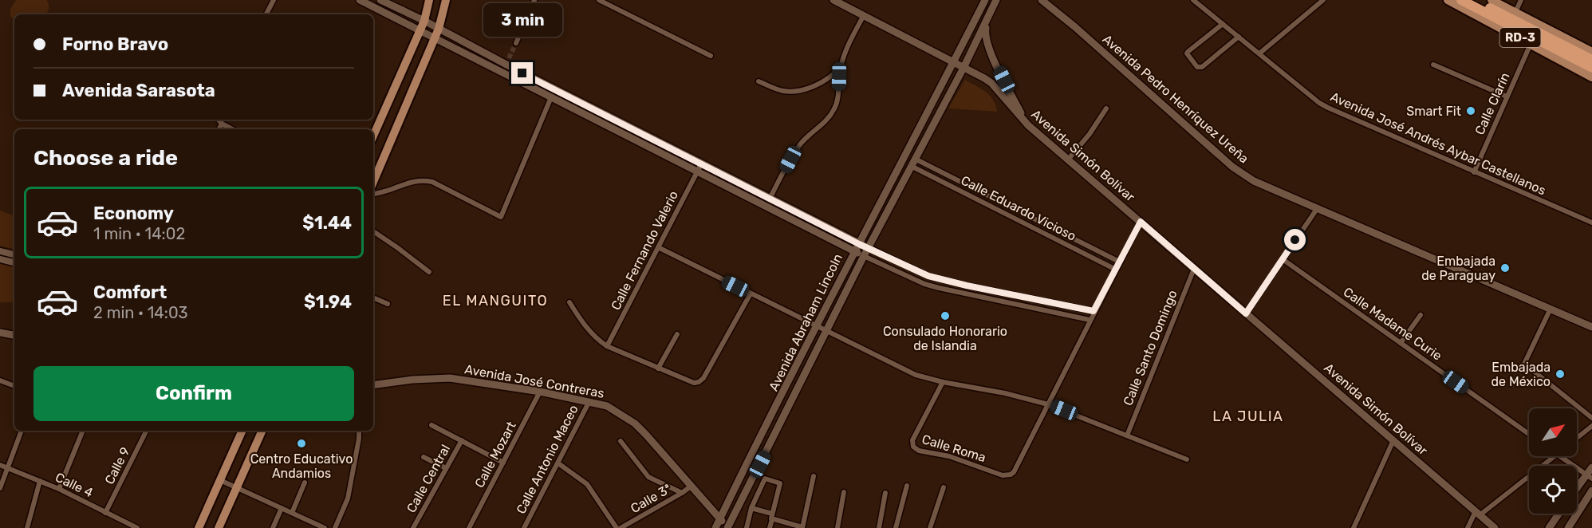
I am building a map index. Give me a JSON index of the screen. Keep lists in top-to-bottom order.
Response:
{
  "streets": {
    "highway": ["RD-3"],
    "main road": [
      "Avenida Pedro Henríquez Ureña",
      "Avenida Simón Bolívar",
      "Avenida Abraham Lincoln",
      "Avenida José Contreras"
    ],
    "street": [
      "Calle Clarín",
      "Avenida José Andrés Aybar Castellanos",
      "Calle Eduardo Vicioso",
      "Calle Fernando Valerio",
      "Calle Madame Curie",
      "Calle Santo Domingo",
      "Calle Roma",
      "Calle Mozart",
      "Calle Antonio Maceo",
      "Calle 9",
      "Calle Central",
      "Calle 4",
      "Calle 3ª"
    ]
  },
  "crossings": [
    ["RD-3", "Calle Clarín"],
    ["Calle Clarín", "Avenida José Andrés Aybar Castellanos"],
    ["Avenida Simón Bolívar", "Avenida Abraham Lincoln"],
    ["Avenida Simón Bolívar", "Calle Santo Domingo"],
    ["Calle Eduardo Vicioso", "Avenida Abraham Lincoln"],
    ["Avenida Abraham Lincoln", "Avenida José Contreras"],
    ["Avenida José Contreras", "Calle Mozart"],
    ["Avenida José Contreras", "Calle Antonio Maceo"],
    ["Avenida José Contreras", "Calle 3ª"],
    ["Calle 9", "Calle 4"]
  ],
  "districts": ["EL MANGUITO", "LA JULIA"],
  "places": [
    "Smart Fit",
    "Embajada de Paraguay",
    "Consulado Honorario de Islandia",
    "Embajada de México",
    "Centro Educativo Andamios"
  ],
  "north": "top right",
  "page": {
    "bubble": "3 min",
    "banner": ["Forno Bravo", "Avenida Sarasota"],
    "heading": "Choose a ride",
    "list": [
      {
        "name": "Economy",
        "note": "1 min · 14:02",
        "value": "$1.44"
      },
      {
        "name": "Comfort",
        "note": "2 min · 14:03",
        "value": "$1.94"
      }
    ],
    "buttons": "Confirm"
  }
}
